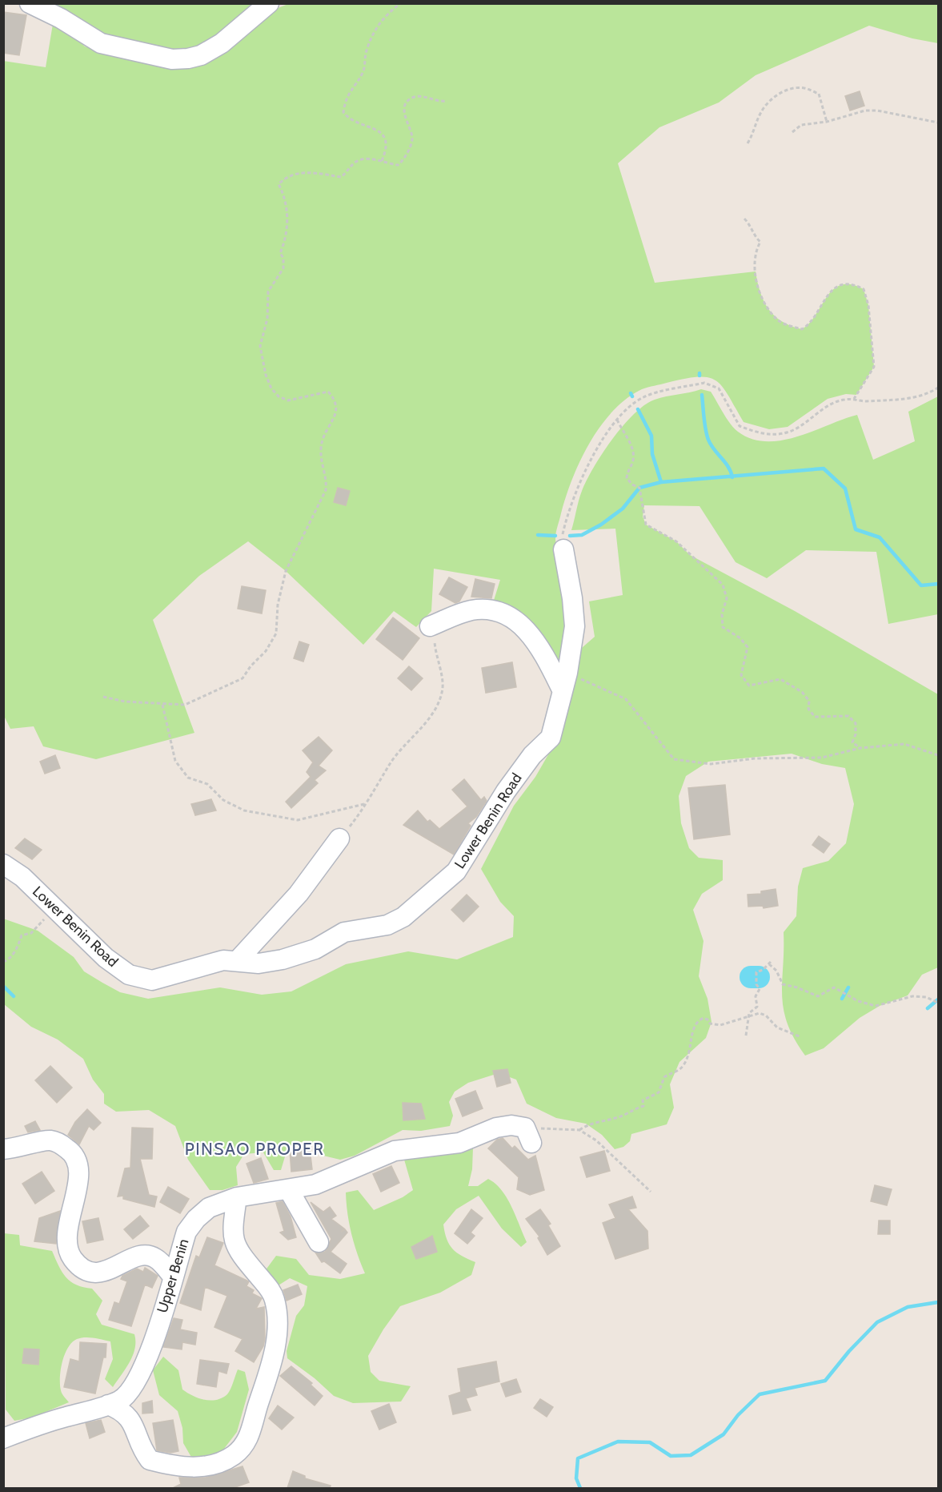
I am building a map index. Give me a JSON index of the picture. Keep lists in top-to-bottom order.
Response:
{
  "streets": {
    "street": ["Lower Benin Road", "Upper Benin"]
  },
  "districts": ["PINSAO PROPER"]
}
